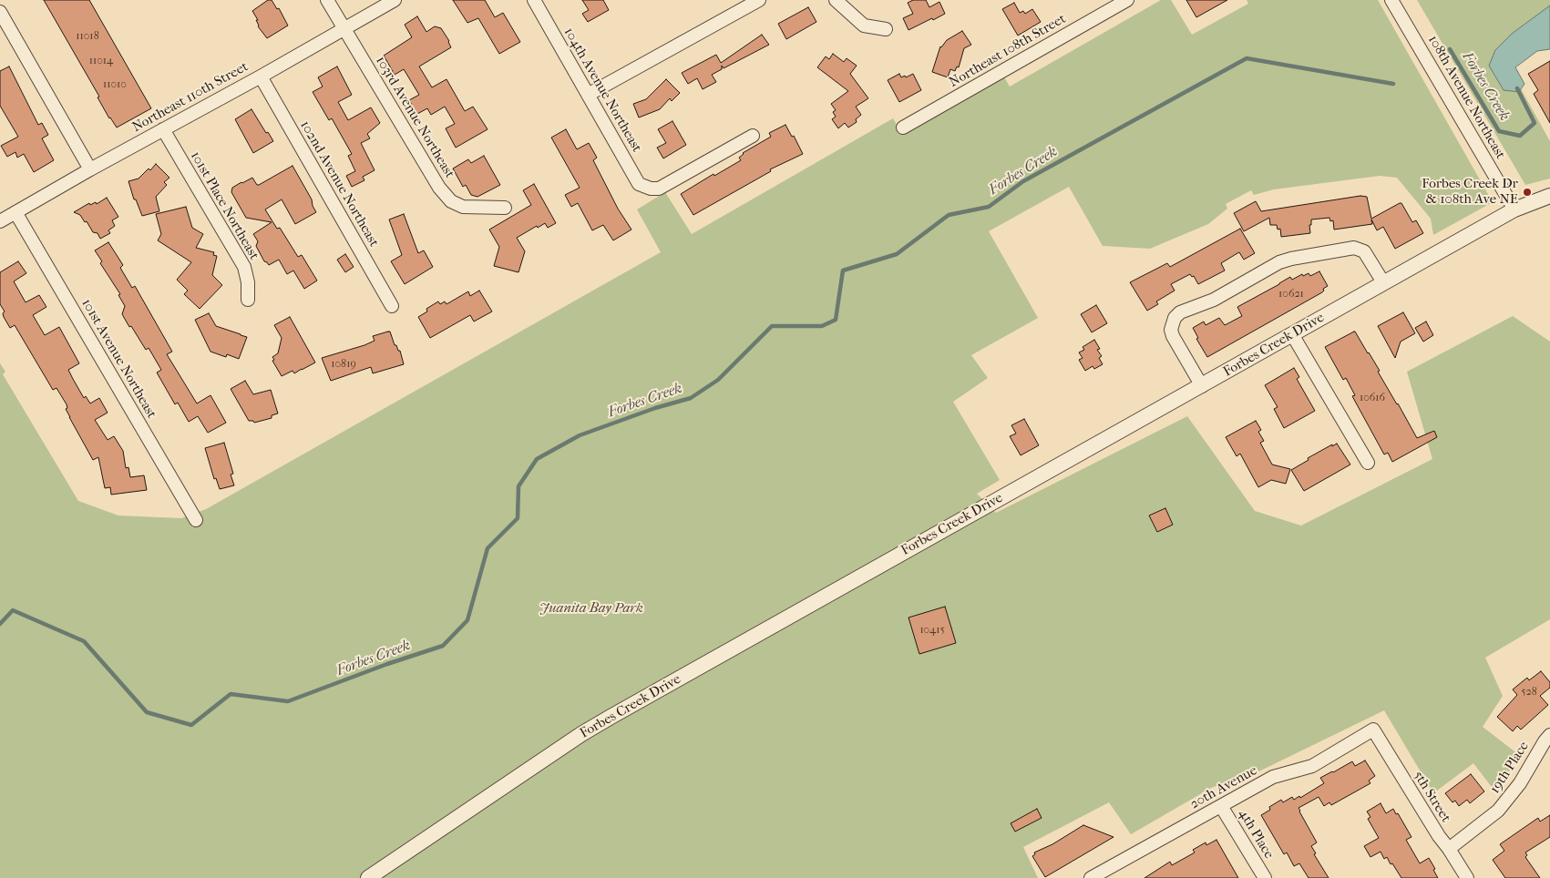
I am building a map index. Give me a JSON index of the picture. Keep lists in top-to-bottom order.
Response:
{
  "streets": {
    "street": [
      "Northeast 108th Street",
      "104th Avenue Northeast",
      "Northeast 110th Street",
      "108th Avenue Northeast",
      "103rd Avenue Northeast",
      "102nd Avenue Northeast",
      "101st Place Northeast",
      "Forbes Creek Drive",
      "101st Avenue Northeast",
      "19th Place",
      "20th Avenue",
      "5th Street",
      "4th Place"
    ]
  },
  "crossings": [
    ["Northeast 110th Street", "103rd Avenue Northeast"],
    ["Northeast 110th Street", "102nd Avenue Northeast"],
    ["Northeast 110th Street", "101st Place Northeast"],
    ["Northeast 110th Street", "101st Avenue Northeast"],
    ["108th Avenue Northeast", "Forbes Creek Drive"],
    ["19th Place", "5th Street"],
    ["20th Avenue", "5th Street"],
    ["20th Avenue", "4th Place"]
  ],
  "water": ["Forbes Creek"],
  "parks": ["Juanita Bay Park"],
  "places": ["Forbes Creek Dr & 108th Ave NE"],
  "house_numbers": [
    "11018",
    "11014",
    "11010",
    "10621",
    "10819",
    "10616",
    "10415",
    "528"
  ]
}
